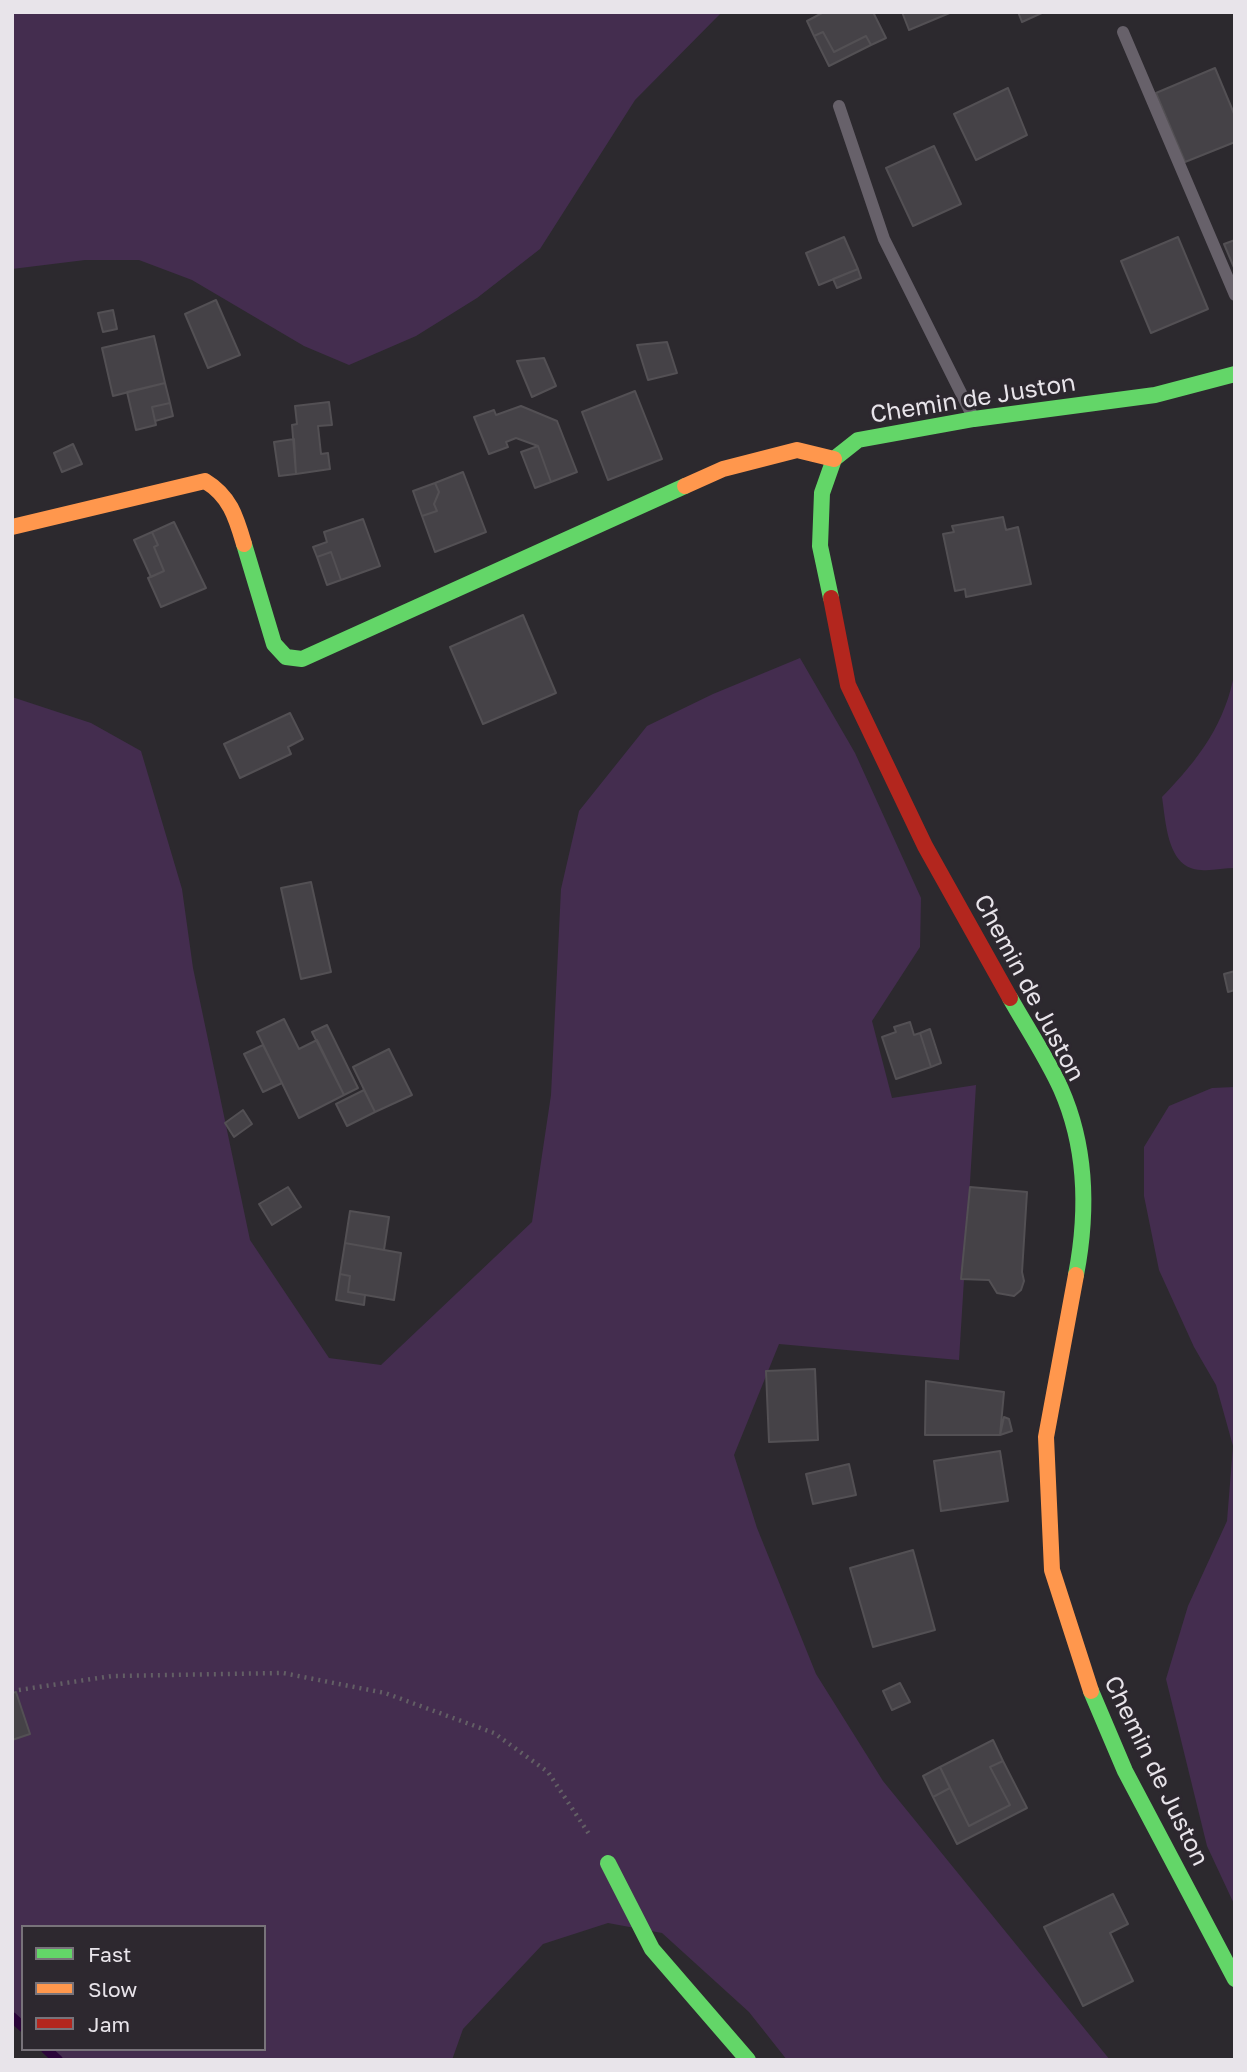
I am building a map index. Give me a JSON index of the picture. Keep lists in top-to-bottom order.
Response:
{
  "streets": {
    "street": ["Chemin de Juston"]
  },
  "legend": ["Fast", "Slow", "Jam"]
}
